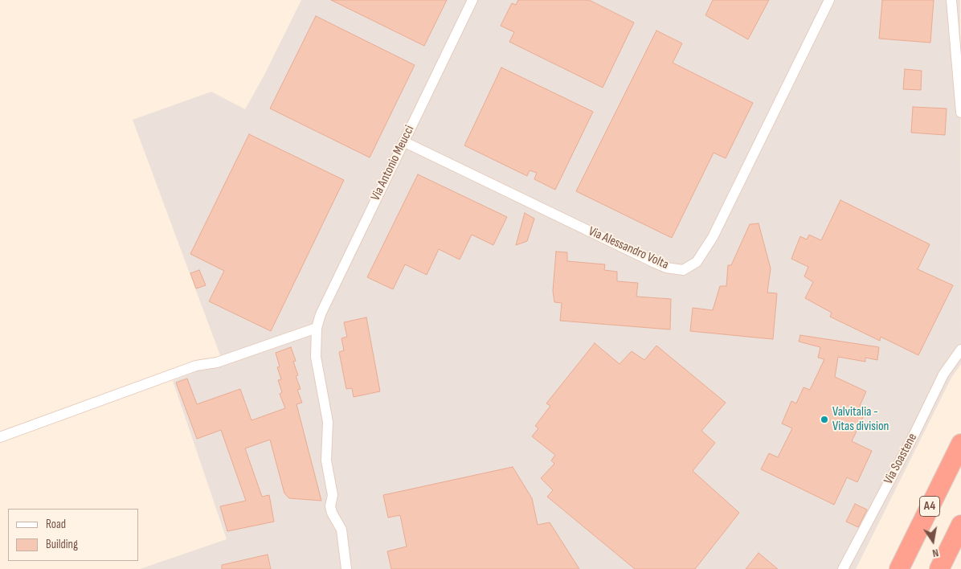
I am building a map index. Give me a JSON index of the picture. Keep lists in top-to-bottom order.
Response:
{
  "streets": {
    "highway": ["A4"],
    "street": ["Via Antonio Meucci", "Via Alessandro Volta", "Via Soastene"]
  },
  "crossings": [
    ["Via Antonio Meucci", "Via Alessandro Volta"]
  ],
  "places": ["Valvitalia - Vitas division"],
  "legend": ["Road", "Building"],
  "north": "bottom"
}
